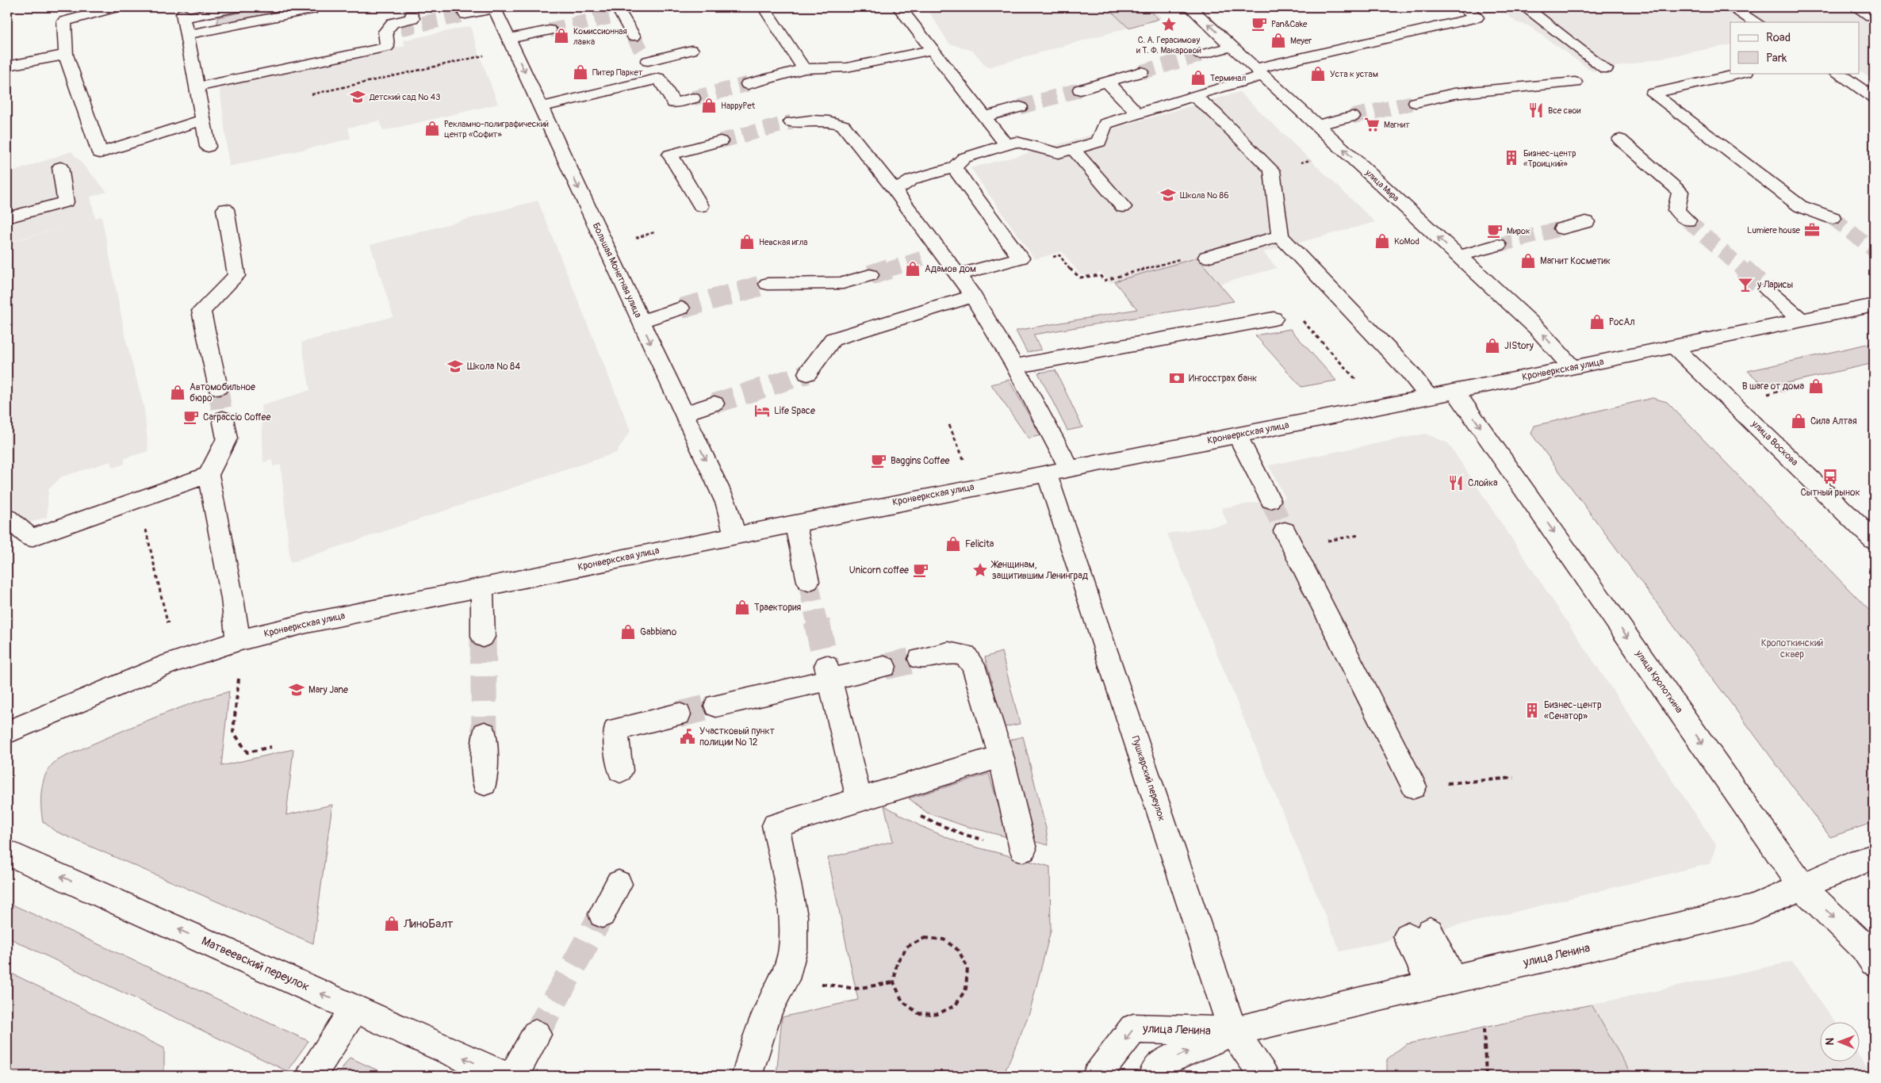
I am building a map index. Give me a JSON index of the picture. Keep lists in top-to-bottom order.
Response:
{
  "streets": {
    "street": [
      "улица Мира",
      "Большая Монетная улица",
      "Кронверкская улица",
      "улица Воскова",
      "улица Кропоткина",
      "Пушкарский переулок",
      "улица Ленина",
      "Матвеевский переулок"
    ]
  },
  "crossings": [
    ["улица Мира", "Кронверкская улица"],
    ["Большая Монетная улица", "Кронверкская улица"],
    ["Кронверкская улица", "улица Воскова"],
    ["Кронверкская улица", "улица Кропоткина"],
    ["Кронверкская улица", "Пушкарский переулок"],
    ["улица Кропоткина", "улица Ленина"],
    ["Пушкарский переулок", "улица Ленина"]
  ],
  "one_way": ["Большая Монетная улица", "улица Кропоткина", "Матвеевский переулок"],
  "parks": ["Кропоткинский сквер"],
  "places": {
    "cafe": [
      "Pan&Cake",
      "Мирок",
      "Carpaccio Coffee",
      "Baggins Coffee",
      "Unicorn coffee"
    ],
    "place": ["С. А. Герасимову и Т. Ф. Макаровой", "Женщинам, защитившим Ленинград"],
    "shop": [
      "Комиссионная лавка",
      "Meyer",
      "Питер Паркет",
      "Уста к устам",
      "Терминал",
      "HappyPet",
      "Рекламно-полиграфический центр «Софит»",
      "KoMod",
      "Невская игла",
      "Магнит Косметик",
      "Адамов дом",
      "РосАл",
      "JIStory",
      "В шаге от дома",
      "Автомобильное бюро",
      "Сила Алтая",
      "Felicita",
      "Траектория",
      "Gabbiano",
      "ЛиноБалт"
    ],
    "school or university": [
      "Детский сад № 43",
      "Школа № 86",
      "Школа № 84",
      "Mary Jane"
    ],
    "restaurant": ["Все свои", "Слойка"],
    "supermarket": ["Магнит"],
    "building": ["Бизнес-центр «Троицкий»", "Бизнес-центр «Сенатор»"],
    "office": ["Lumiere house"],
    "bar": ["у Ларисы"],
    "bank": ["Ингосстрах банк"],
    "hotel": ["Life Space"],
    "bus stop": ["Сытный рынок"],
    "public building": ["Участковый пункт полиции № 12"]
  },
  "legend": ["Road", "Park"],
  "north": "left"
}
